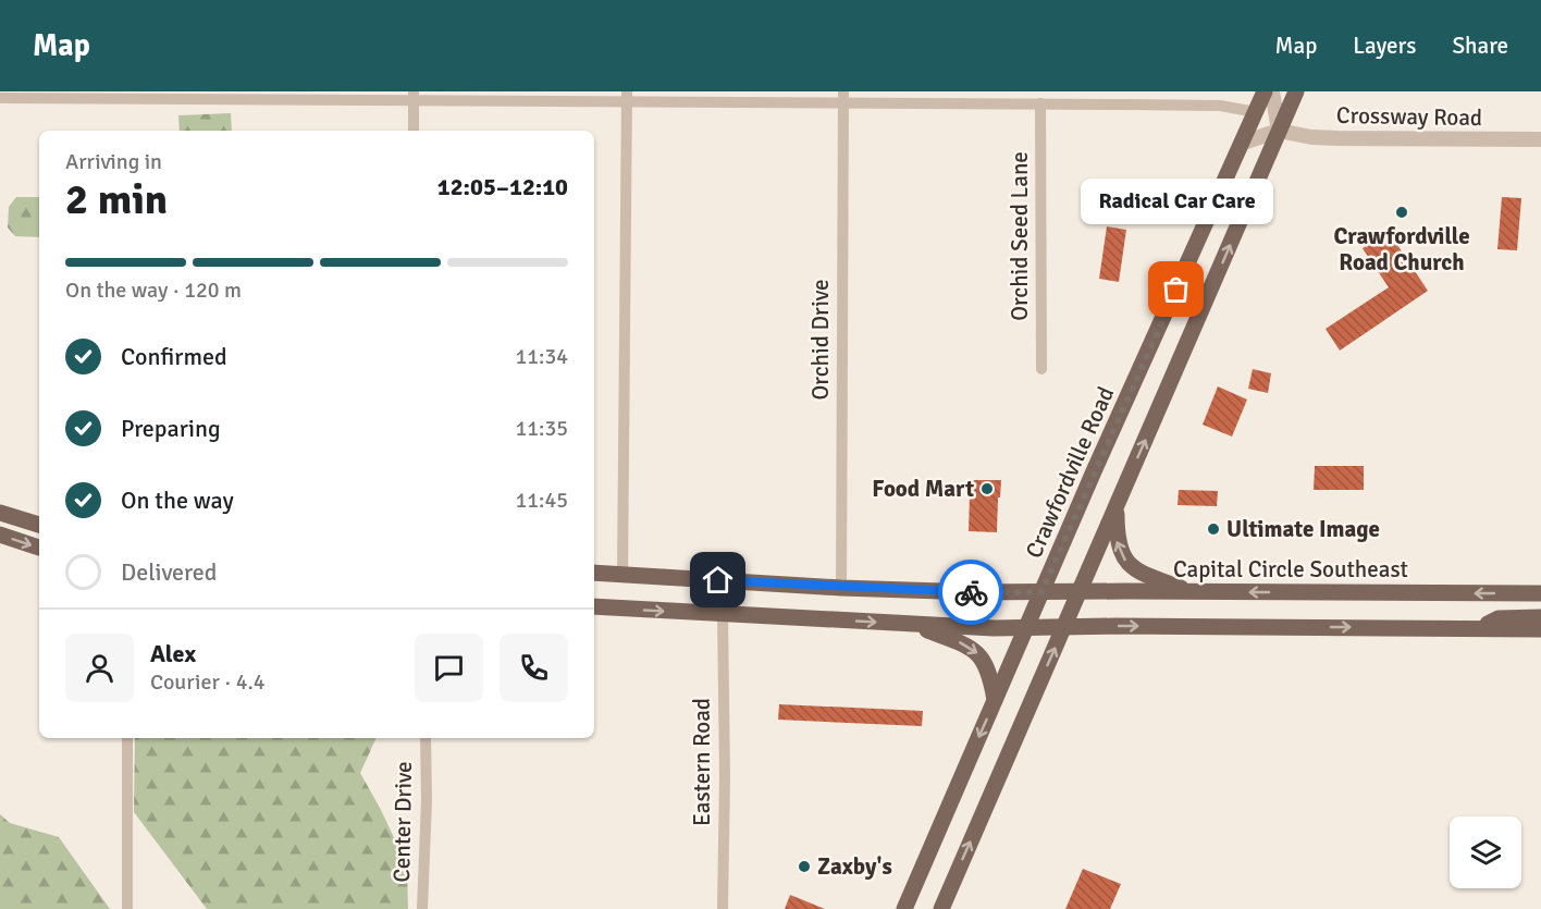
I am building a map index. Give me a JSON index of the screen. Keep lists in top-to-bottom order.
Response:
{
  "streets": {
    "main road": ["Crawfordville Road", "Capital Circle Southeast"],
    "street": [
      "Crossway Road",
      "Orchid Seed Lane",
      "Orchid Drive",
      "Eastern Road",
      "Center Drive"
    ]
  },
  "crossings": [
    ["Orchid Drive", "Capital Circle Southeast"],
    ["Crawfordville Road", "Capital Circle Southeast"]
  ],
  "places": [
    "Crawfordville Road Church",
    "Radical Car Care",
    "Food Mart",
    "Ultimate Image",
    "Zaxby's"
  ],
  "page": {
    "header": "Map",
    "nav": ["Map", "Layers", "Share"],
    "heading": ["2 min", "Arriving in", "12:05–12:10"],
    "panel": ["Alex", "Courier · 4.4"],
    "bubble": "Radical Car Care",
    "bar": "On the way · 120 m",
    "list": [
      ["Confirmed", "11:34"],
      ["Preparing", "11:35"],
      ["On the way", "11:45"],
      "Delivered"
    ]
  }
}
